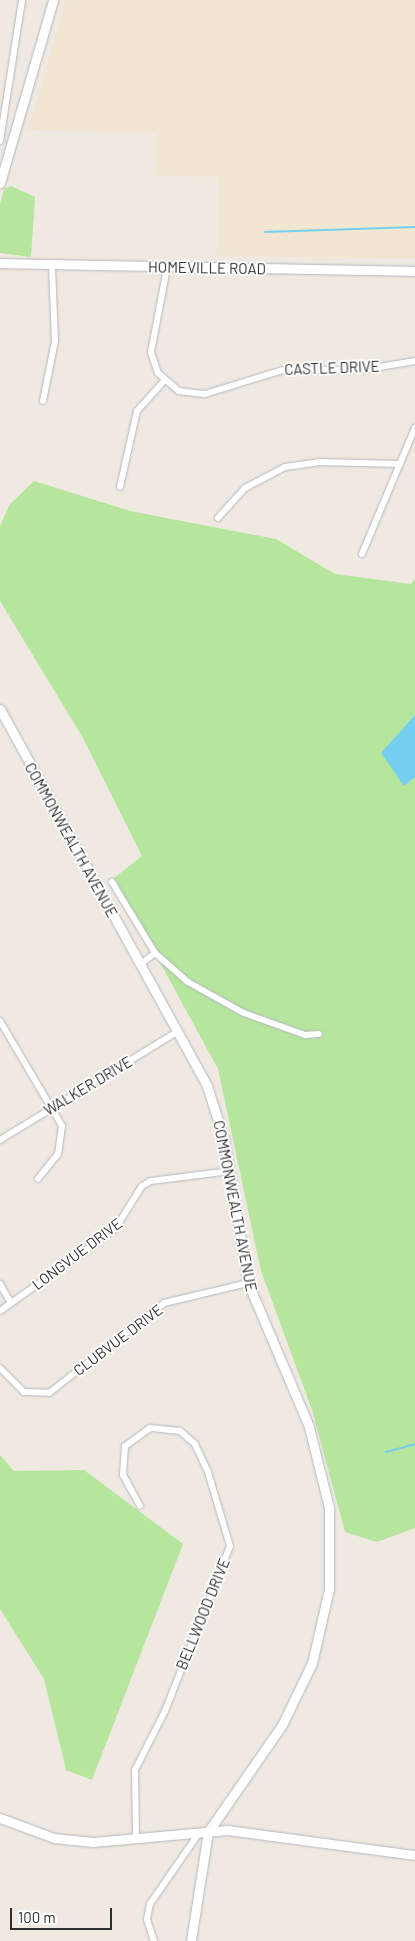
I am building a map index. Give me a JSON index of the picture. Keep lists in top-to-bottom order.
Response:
{
  "streets": {
    "street": [
      "HOMEVILLE ROAD",
      "CASTLE DRIVE",
      "COMMONWEALTH AVENUE",
      "WALKER DRIVE",
      "LONGVUE DRIVE",
      "CLUBVUE DRIVE",
      "BELLWOOD DRIVE"
    ]
  },
  "crossings": [
    ["COMMONWEALTH AVENUE", "WALKER DRIVE"],
    ["COMMONWEALTH AVENUE", "LONGVUE DRIVE"],
    ["COMMONWEALTH AVENUE", "CLUBVUE DRIVE"]
  ],
  "scale_bar": "100 m"
}
